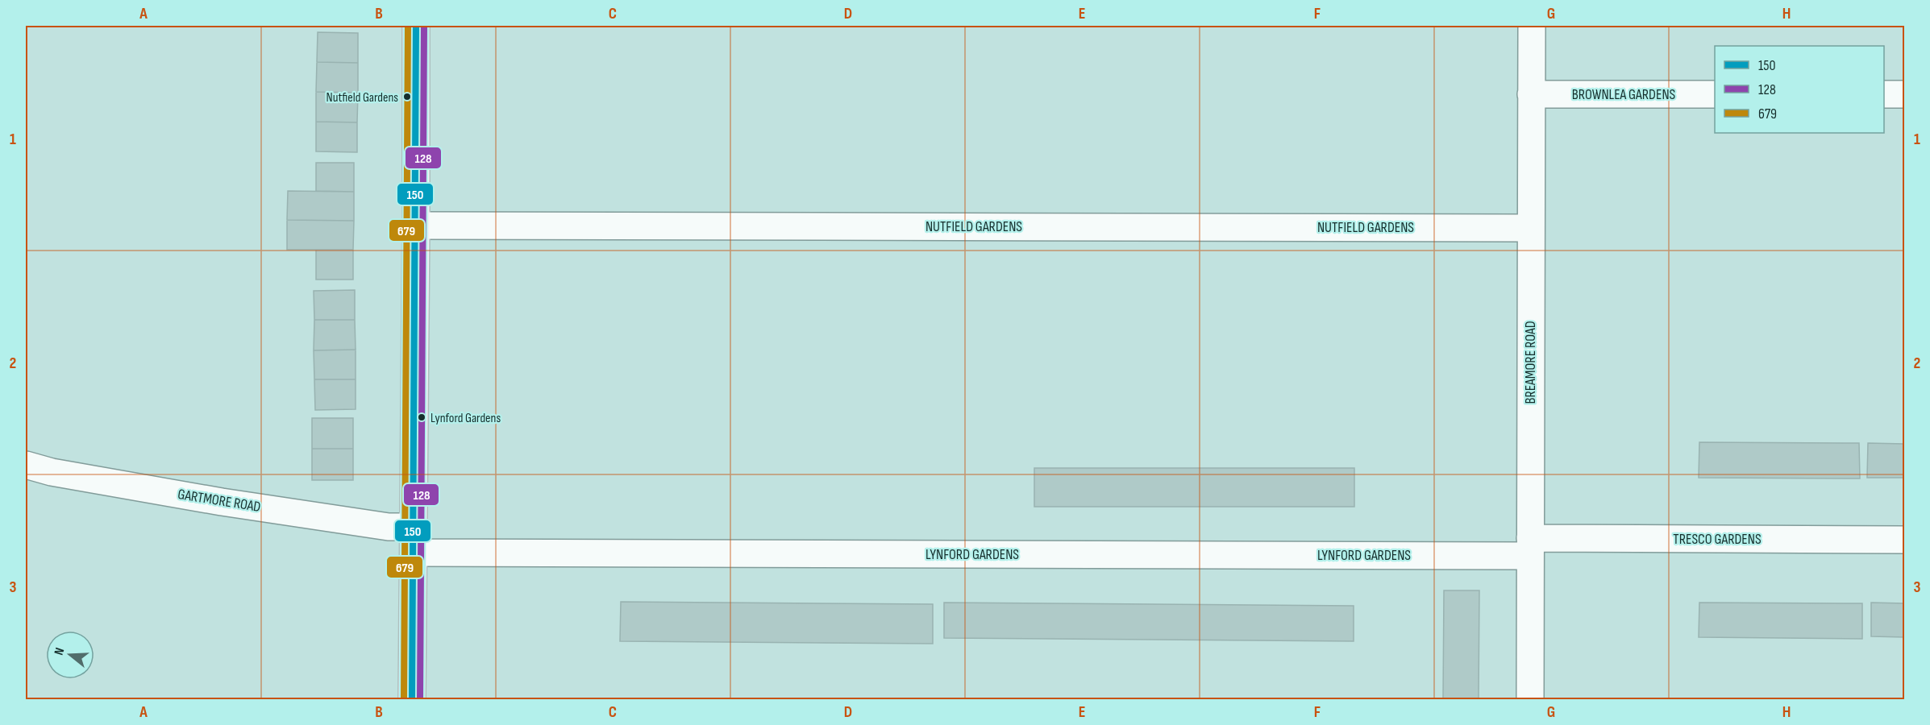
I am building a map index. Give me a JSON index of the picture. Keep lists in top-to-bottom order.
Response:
{
  "streets": {
    "street": [
      "BROWNLEA GARDENS",
      "NUTFIELD GARDENS",
      "BREAMORE ROAD",
      "GARTMORE ROAD",
      "TRESCO GARDENS",
      "LYNFORD GARDENS"
    ]
  },
  "crossings": [
    ["BROWNLEA GARDENS", "BREAMORE ROAD"],
    ["NUTFIELD GARDENS", "BREAMORE ROAD"],
    ["BREAMORE ROAD", "TRESCO GARDENS"],
    ["BREAMORE ROAD", "LYNFORD GARDENS"],
    ["GARTMORE ROAD", "LYNFORD GARDENS"],
    ["TRESCO GARDENS", "LYNFORD GARDENS"]
  ],
  "places": ["Nutfield Gardens", "Lynford Gardens"],
  "lines": ["transit line 150", "transit line 128", "transit line 679"],
  "legend": ["150", "128", "679"],
  "north": "left",
  "grid": {
    "columns": [
      "A",
      "B",
      "C",
      "D",
      "E",
      "F",
      "G",
      "H"
    ],
    "rows": ["1", "2", "3"]
  }
}
